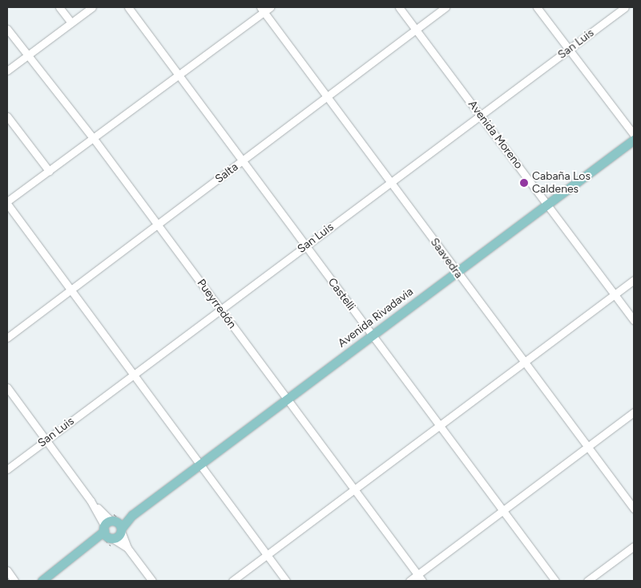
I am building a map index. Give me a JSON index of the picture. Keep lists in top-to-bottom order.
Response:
{
  "streets": {
    "main road": ["Avenida Rivadavia"],
    "street": [
      "San Luis",
      "Avenida Moreno",
      "Salta",
      "Saavedra",
      "Castelli",
      "Pueyrredón"
    ]
  },
  "crossings": [
    ["San Luis", "Avenida Moreno"],
    ["San Luis", "Saavedra"],
    ["San Luis", "Castelli"],
    ["San Luis", "Pueyrredón"],
    ["Avenida Moreno", "Salta"],
    ["Avenida Moreno", "Avenida Rivadavia"],
    ["Salta", "Saavedra"],
    ["Salta", "Castelli"],
    ["Salta", "Pueyrredón"],
    ["Saavedra", "Avenida Rivadavia"],
    ["Castelli", "Avenida Rivadavia"],
    ["Pueyrredón", "Avenida Rivadavia"]
  ],
  "places": ["Cabaña Los Caldenes"]
}
